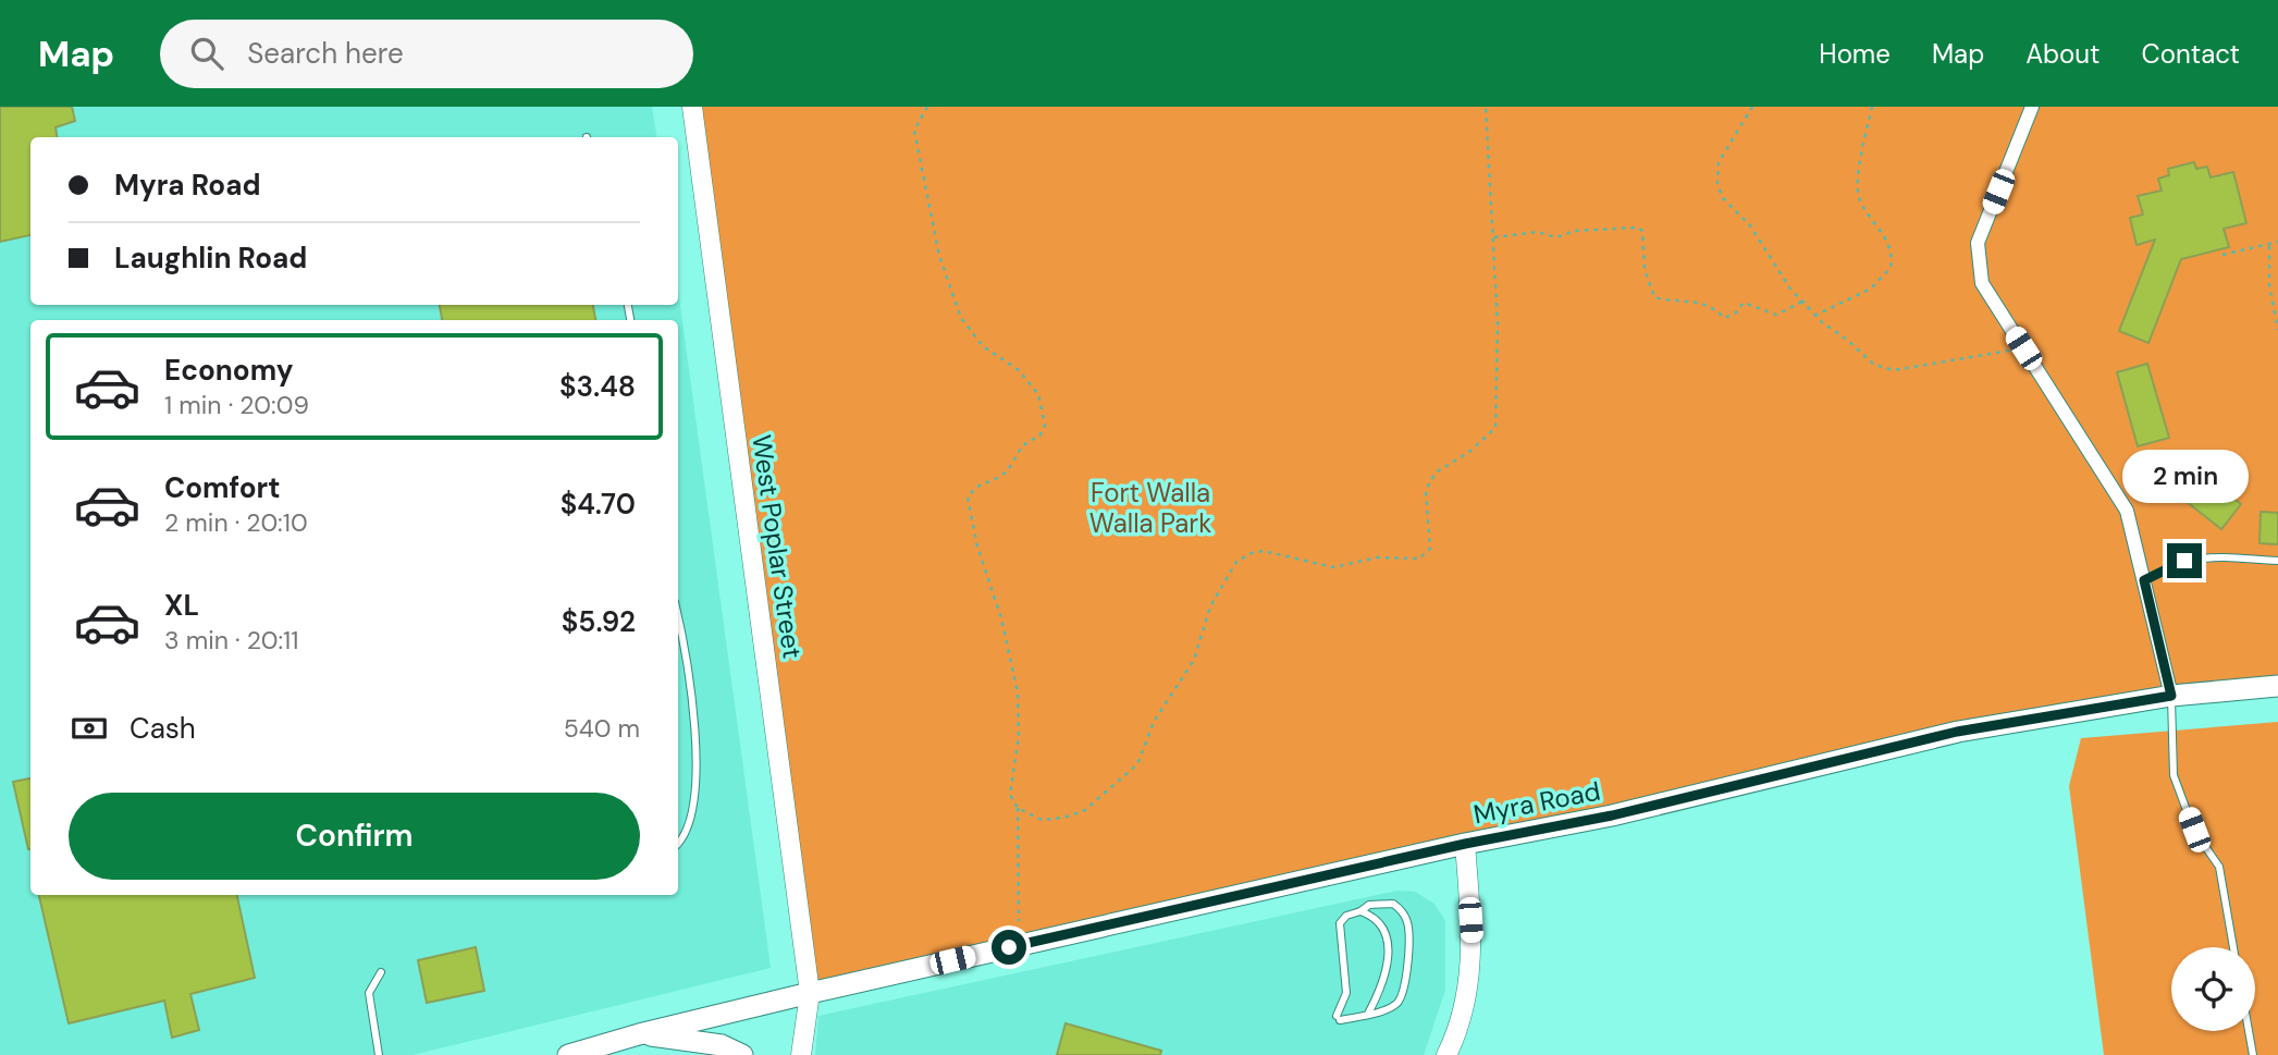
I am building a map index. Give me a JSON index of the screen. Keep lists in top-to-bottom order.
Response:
{
  "streets": {
    "highway": ["Myra Road"],
    "main road": ["West Poplar Street"]
  },
  "crossings": [
    ["West Poplar Street", "Myra Road"]
  ],
  "parks": ["Fort Walla Walla Park"],
  "page": {
    "header": "Map",
    "search": "Search here",
    "nav": [
      "Home",
      "Map",
      "About",
      "Contact"
    ],
    "banner": ["Myra Road", "Laughlin Road"],
    "list": [
      {
        "name": "Economy",
        "note": "1 min · 20:09",
        "value": "$3.48"
      },
      {
        "name": "Comfort",
        "note": "2 min · 20:10",
        "value": "$4.70"
      },
      {
        "name": "XL",
        "note": "3 min · 20:11",
        "value": "$5.92"
      }
    ],
    "bubble": "2 min",
    "pay": ["Cash", "540 m"],
    "buttons": "Confirm"
  }
}
